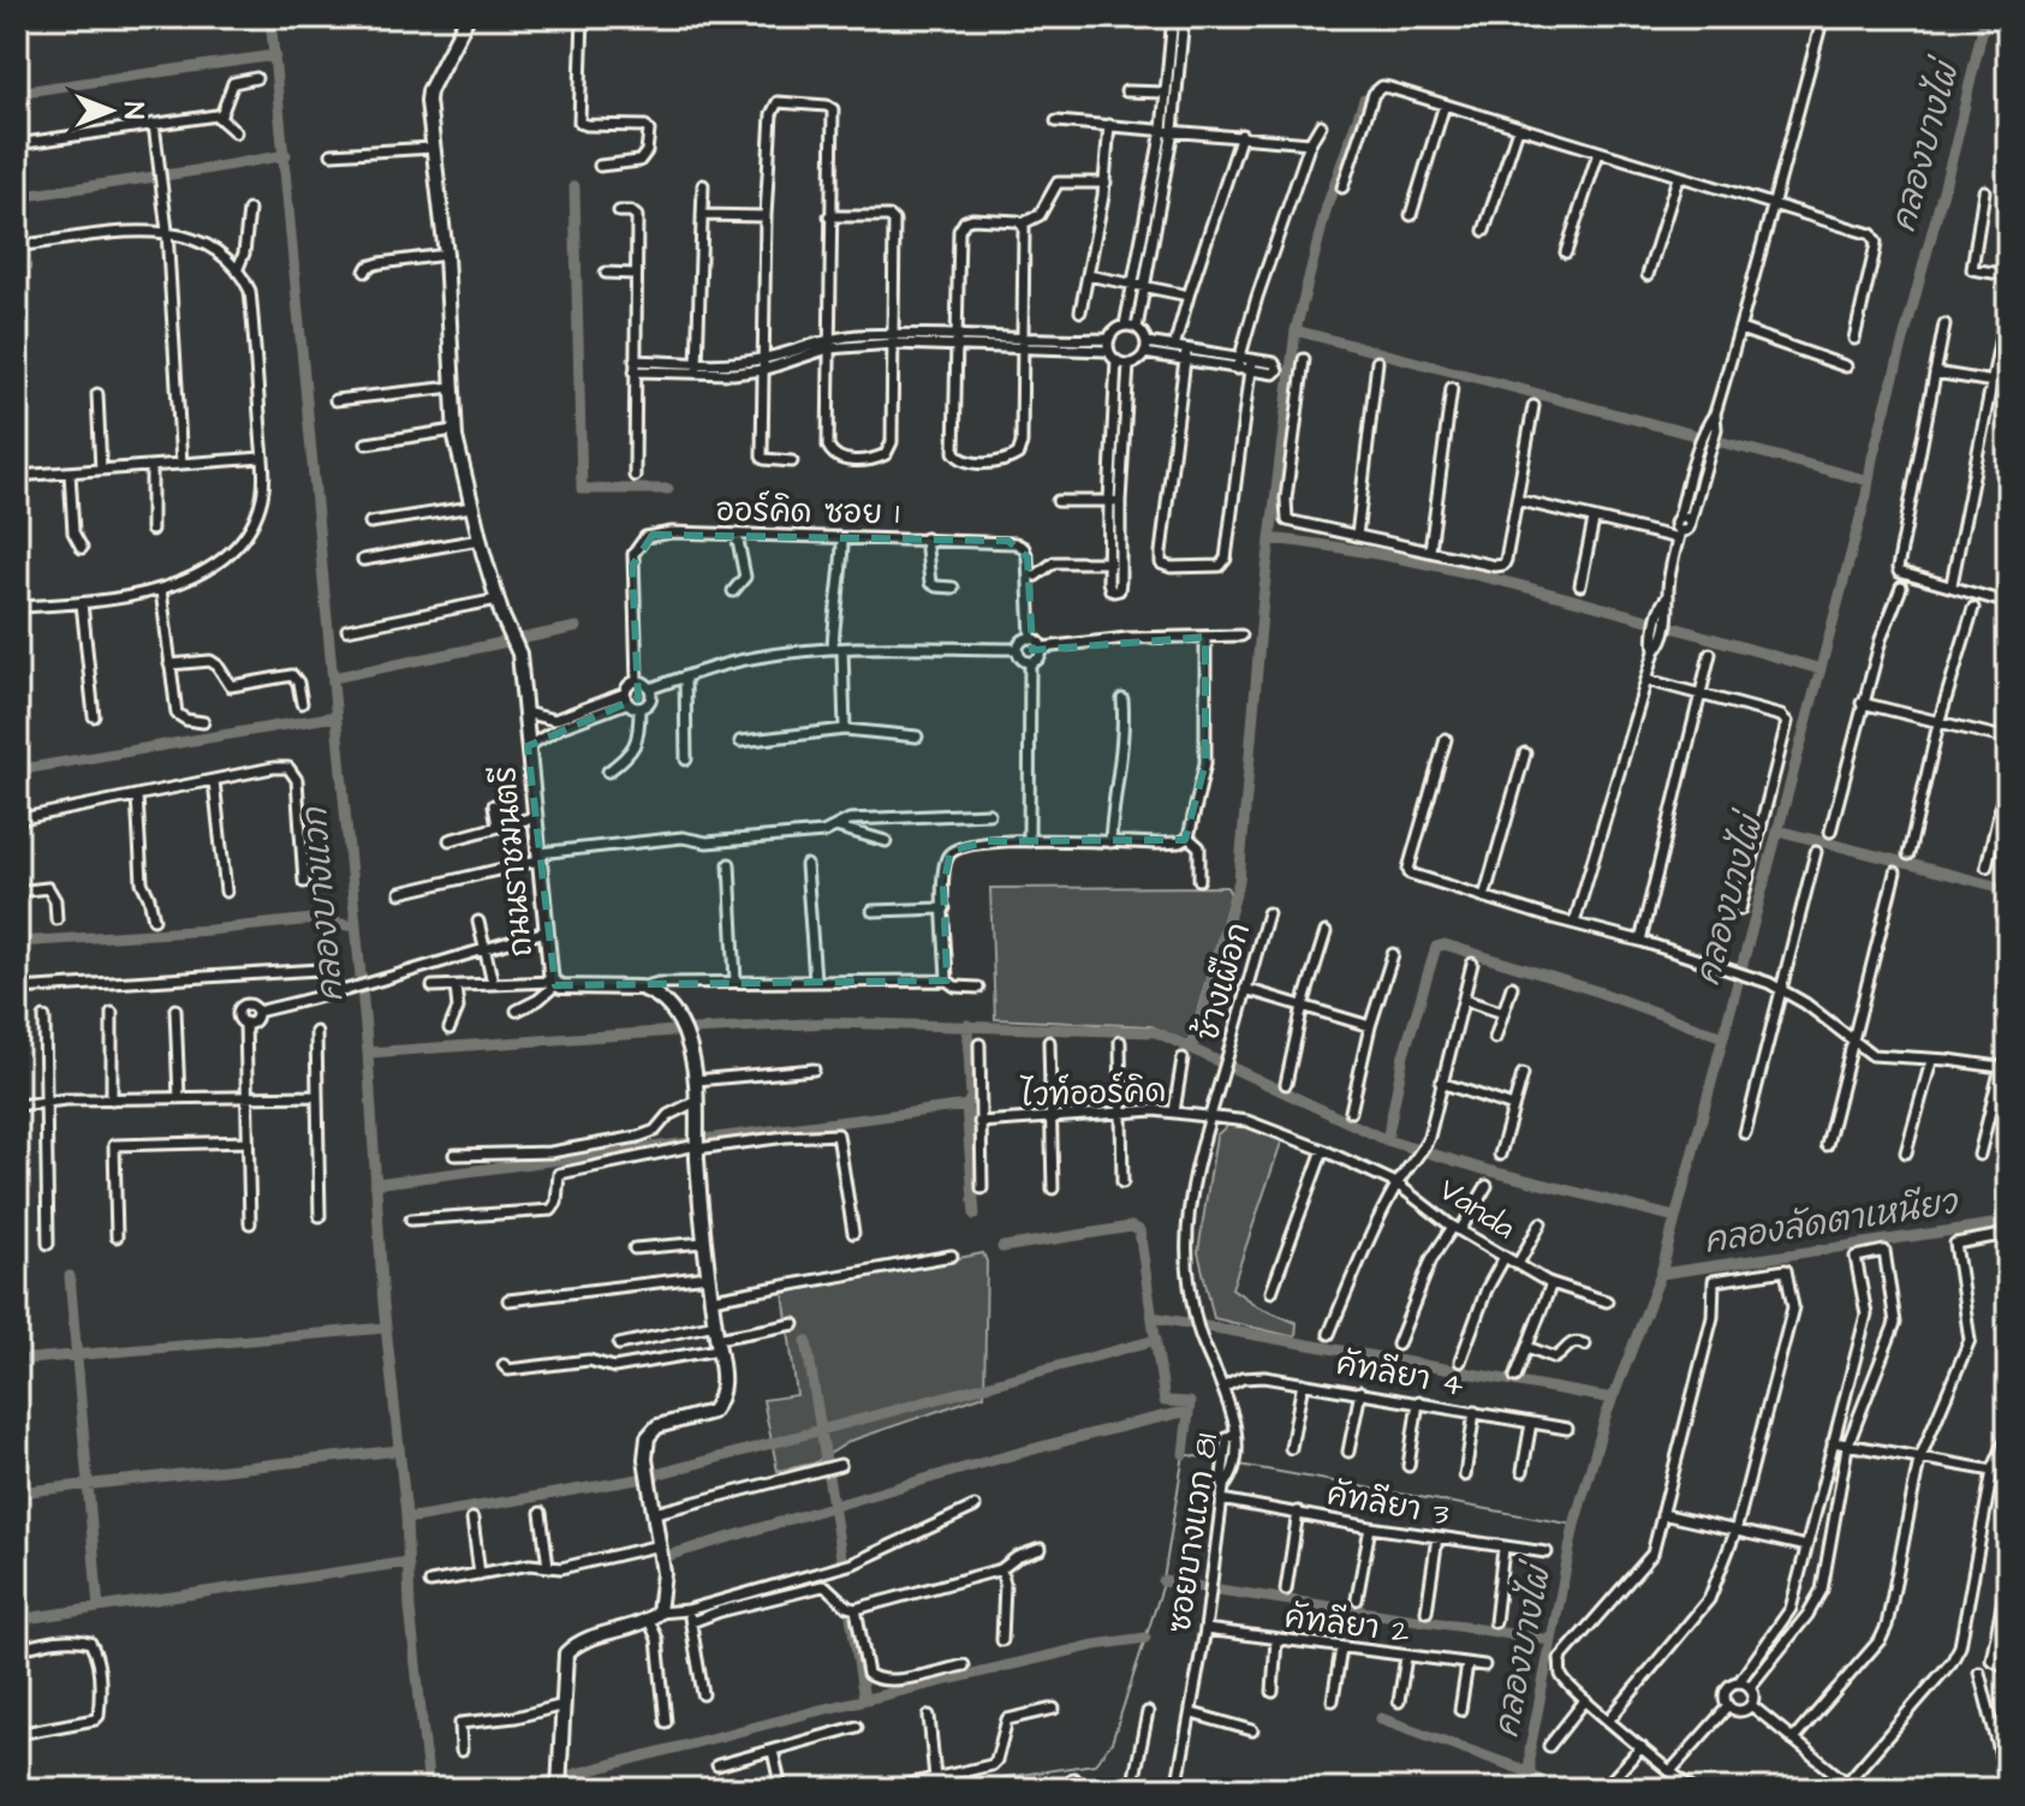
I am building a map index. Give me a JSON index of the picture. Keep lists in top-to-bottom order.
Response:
{
  "streets": {
    "street": [
      "ออร์คิด ซอย 1",
      "ถนนราชมนตรี",
      "ช้างเผือก",
      "ไวท์ออร์คิด",
      "Vanda",
      "คัทลียา 4",
      "คัทลียา 3",
      "ซอยบางแวก 81",
      "คัทลียา 2"
    ]
  },
  "crossings": [
    ["ช้างเผือก", "ไวท์ออร์คิด"],
    ["ช้างเผือก", "Vanda"],
    ["ช้างเผือก", "ซอยบางแวก 81"],
    ["ไวท์ออร์คิด", "Vanda"],
    ["ไวท์ออร์คิด", "ซอยบางแวก 81"],
    ["Vanda", "ซอยบางแวก 81"],
    ["คัทลียา 4", "ซอยบางแวก 81"],
    ["คัทลียา 3", "ซอยบางแวก 81"],
    ["ซอยบางแวก 81", "คัทลียา 2"]
  ],
  "water": ["คลองบางไผ่", "คลองบางแวก", "คลองลัดตาเหนียว"],
  "north": "right"
}
